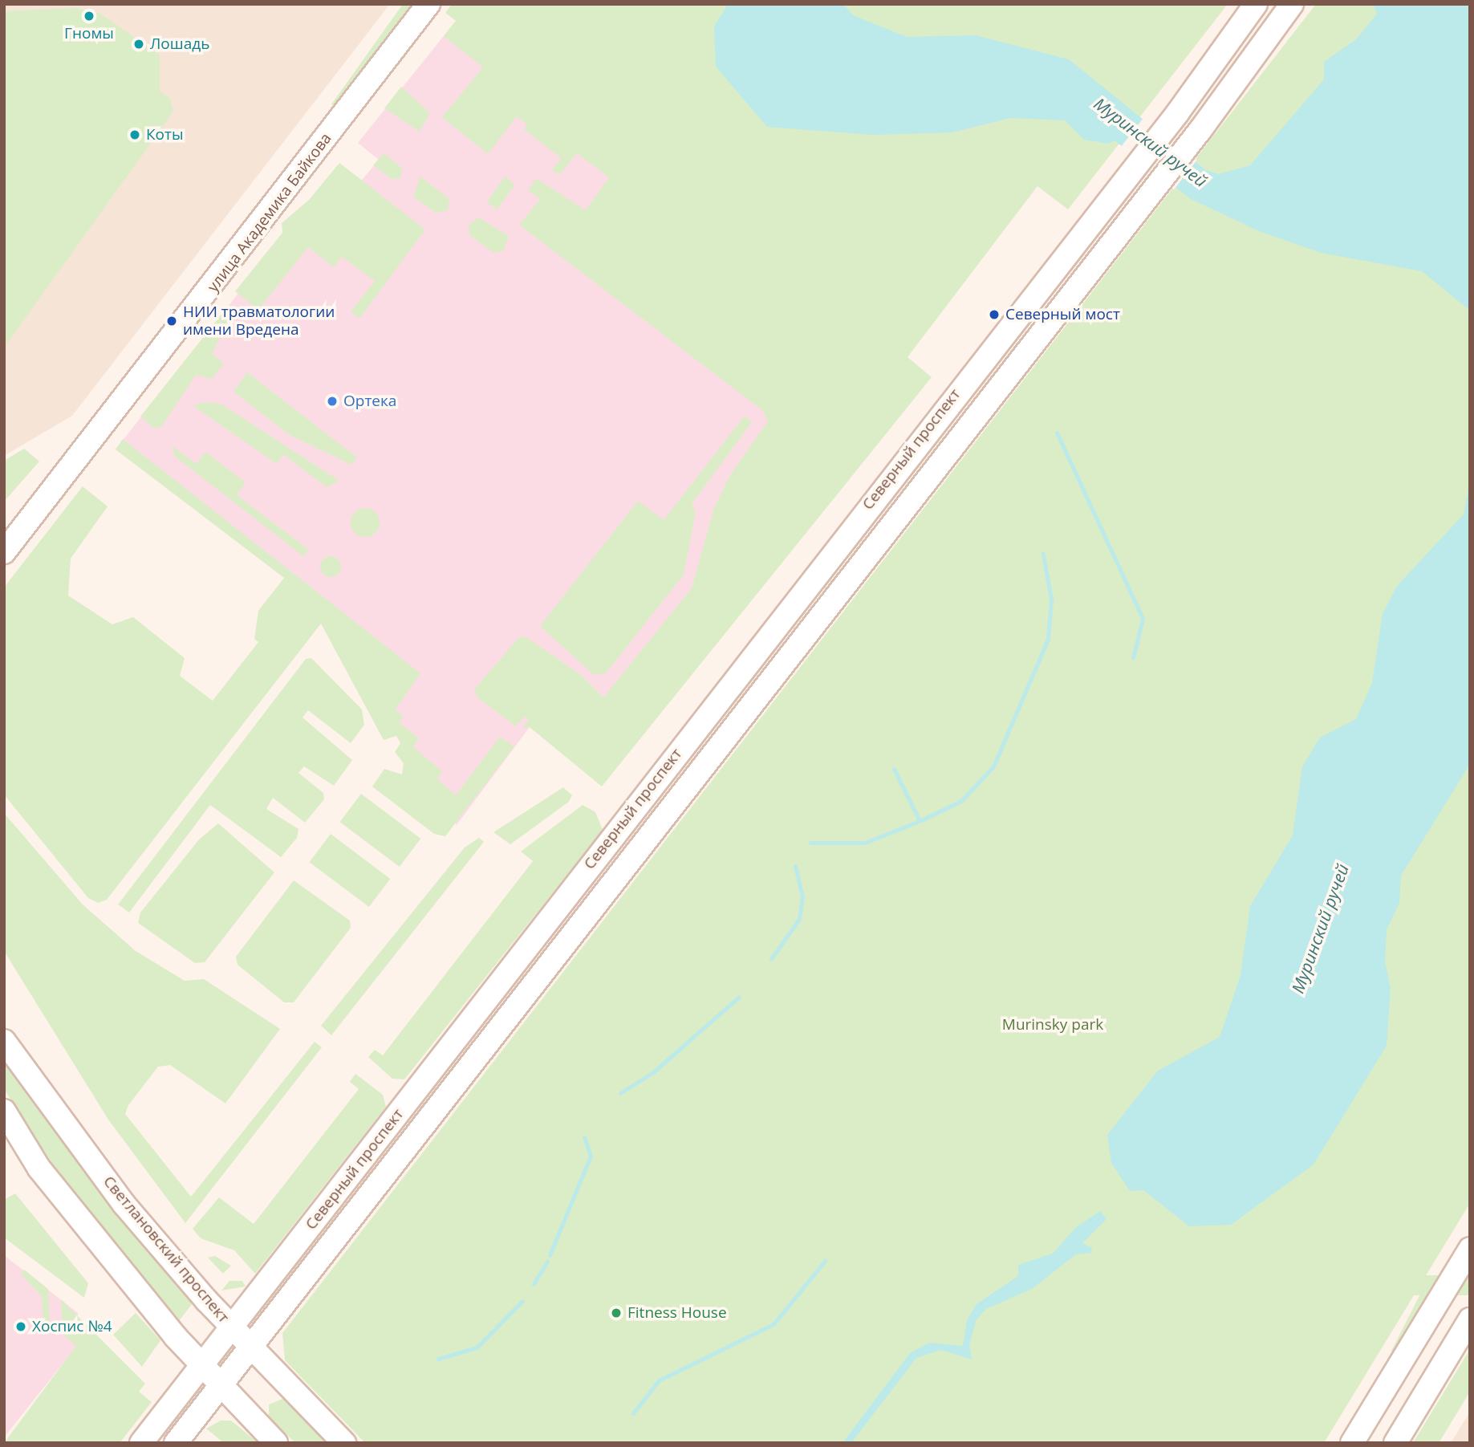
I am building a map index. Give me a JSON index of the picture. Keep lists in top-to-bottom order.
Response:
{
  "streets": {
    "main road": ["улица Академика Байкова", "Северный проспект", "Светлановский проспект"]
  },
  "crossings": [
    ["Северный проспект", "Светлановский проспект"]
  ],
  "water": ["Муринский ручей"],
  "parks": ["Murinsky park"],
  "places": [
    "Гномы",
    "Лошадь",
    "Коты",
    "Северный мост",
    "НИИ травматологии имени Вредена",
    "Ортека",
    "Fitness House",
    "Хоспис №4"
  ]
}
